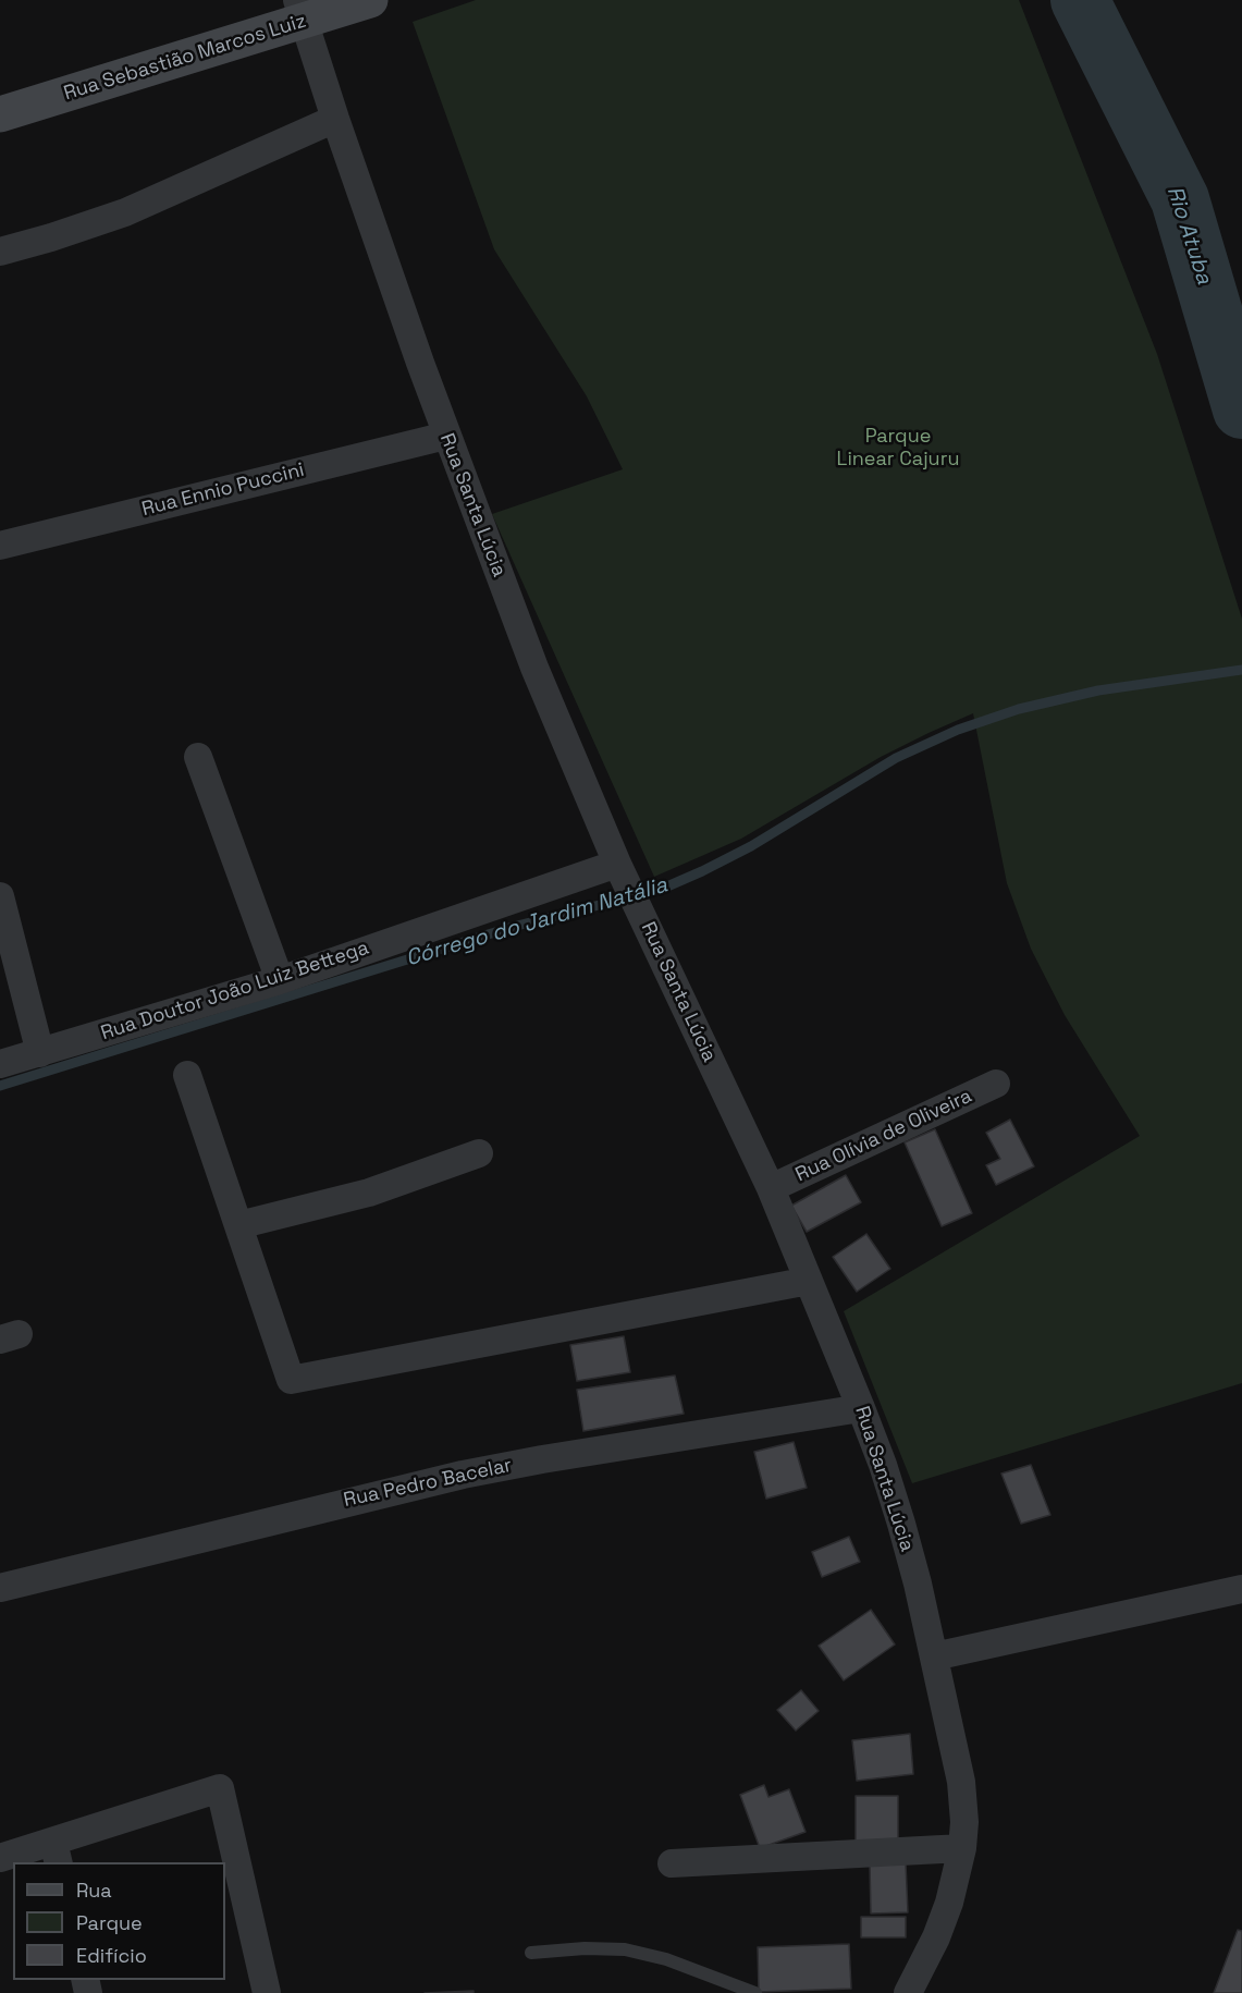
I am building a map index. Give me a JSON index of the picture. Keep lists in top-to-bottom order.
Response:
{
  "streets": {
    "main road": ["Rua Sebastião Marcos Luiz"],
    "street": [
      "Rua Ennio Puccini",
      "Rua Santa Lúcia",
      "Rua Doutor João Luiz Bettega",
      "Rua Olívia de Oliveira",
      "Rua Pedro Bacelar"
    ]
  },
  "crossings": [
    ["Rua Sebastião Marcos Luiz", "Rua Santa Lúcia"],
    ["Rua Ennio Puccini", "Rua Santa Lúcia"],
    ["Rua Santa Lúcia", "Rua Doutor João Luiz Bettega"],
    ["Rua Santa Lúcia", "Rua Olívia de Oliveira"],
    ["Rua Santa Lúcia", "Rua Pedro Bacelar"]
  ],
  "water": ["Rio Atuba", "Córrego do Jardim Natália"],
  "parks": ["Parque Linear Cajuru"],
  "legend": ["Rua", "Parque", "Edifício"]
}
